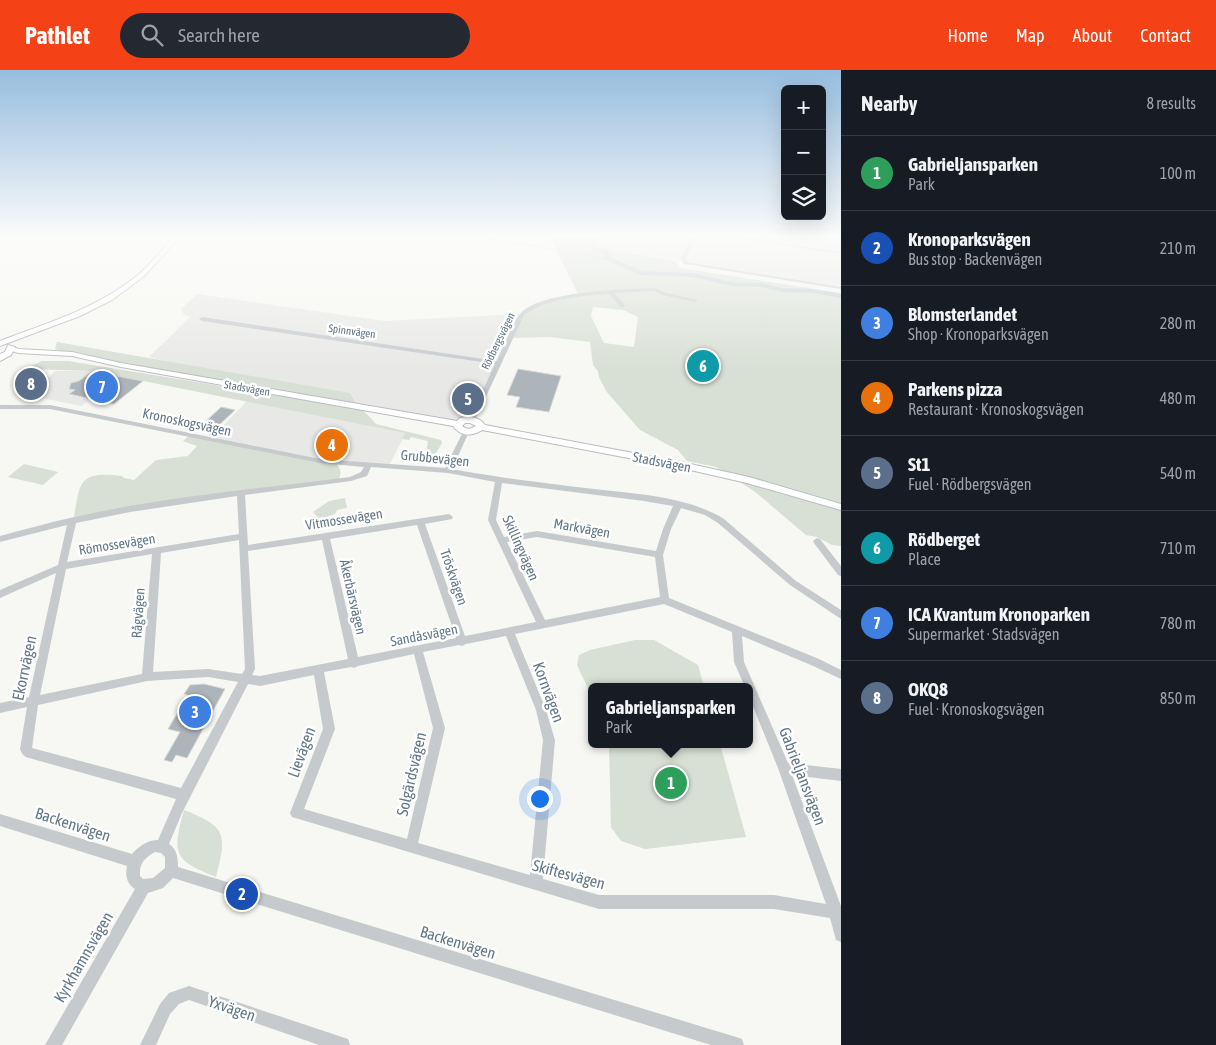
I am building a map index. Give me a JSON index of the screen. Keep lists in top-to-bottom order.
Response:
{
  "streets": {
    "main road": ["Stadsvägen"],
    "street": [
      "Spinnvägen",
      "Rödbergsvägen",
      "Kronoskogsvägen",
      "Grubbevägen",
      "Vitmossevägen",
      "Markvägen",
      "Römossevägen",
      "Skillingvägen",
      "Tröskvägen",
      "Åkerbärsvägen",
      "Rågvägen",
      "Sandåsvägen",
      "Ekorrvägen",
      "Kornvägen",
      "Lievägen",
      "Solgärdsvägen",
      "Gabrieljansvägen",
      "Backenvägen",
      "Skiftesvägen",
      "Kyrkhamnsvägen",
      "Yxvägen"
    ]
  },
  "crossings": [
    ["Spinnvägen", "Rödbergsvägen"],
    ["Kronoskogsvägen", "Grubbevägen"],
    ["Grubbevägen", "Skillingvägen"],
    ["Vitmossevägen", "Tröskvägen"],
    ["Vitmossevägen", "Åkerbärsvägen"],
    ["Markvägen", "Skillingvägen"],
    ["Römossevägen", "Rågvägen"],
    ["Römossevägen", "Ekorrvägen"],
    ["Skillingvägen", "Sandåsvägen"],
    ["Tröskvägen", "Sandåsvägen"],
    ["Åkerbärsvägen", "Sandåsvägen"],
    ["Rågvägen", "Sandåsvägen"],
    ["Sandåsvägen", "Ekorrvägen"],
    ["Sandåsvägen", "Kornvägen"],
    ["Sandåsvägen", "Lievägen"],
    ["Sandåsvägen", "Solgärdsvägen"],
    ["Kornvägen", "Skiftesvägen"],
    ["Lievägen", "Skiftesvägen"],
    ["Solgärdsvägen", "Skiftesvägen"],
    ["Gabrieljansvägen", "Skiftesvägen"],
    ["Backenvägen", "Kyrkhamnsvägen"]
  ],
  "page": {
    "header": "Pathlet",
    "search": "Search here",
    "nav": [
      "Home",
      "Map",
      "About",
      "Contact"
    ],
    "heading": ["Nearby", "8 results"],
    "map_buttons": ["+", "−"],
    "list": [
      {
        "mark": "1",
        "name": "Gabrieljansparken",
        "note": "Park",
        "value": "100 m"
      },
      {
        "mark": "2",
        "name": "Kronoparksvägen",
        "note": "Bus stop · Backenvägen",
        "value": "210 m"
      },
      {
        "mark": "3",
        "name": "Blomsterlandet",
        "note": "Shop · Kronoparksvägen",
        "value": "280 m"
      },
      {
        "mark": "4",
        "name": "Parkens pizza",
        "note": "Restaurant · Kronoskogsvägen",
        "value": "480 m"
      },
      {
        "mark": "5",
        "name": "St1",
        "note": "Fuel · Rödbergsvägen",
        "value": "540 m"
      },
      {
        "mark": "6",
        "name": "Rödberget",
        "note": "Place",
        "value": "710 m"
      },
      {
        "mark": "7",
        "name": "ICA Kvantum Kronoparken",
        "note": "Supermarket · Stadsvägen",
        "value": "780 m"
      },
      {
        "mark": "8",
        "name": "OKQ8",
        "note": "Fuel · Kronoskogsvägen",
        "value": "850 m"
      }
    ],
    "pins": [
      "6",
      "8",
      "7",
      "5",
      "4",
      "3",
      "1",
      "2"
    ],
    "popup": ["Gabrieljansparken", "Park"]
  }
}
